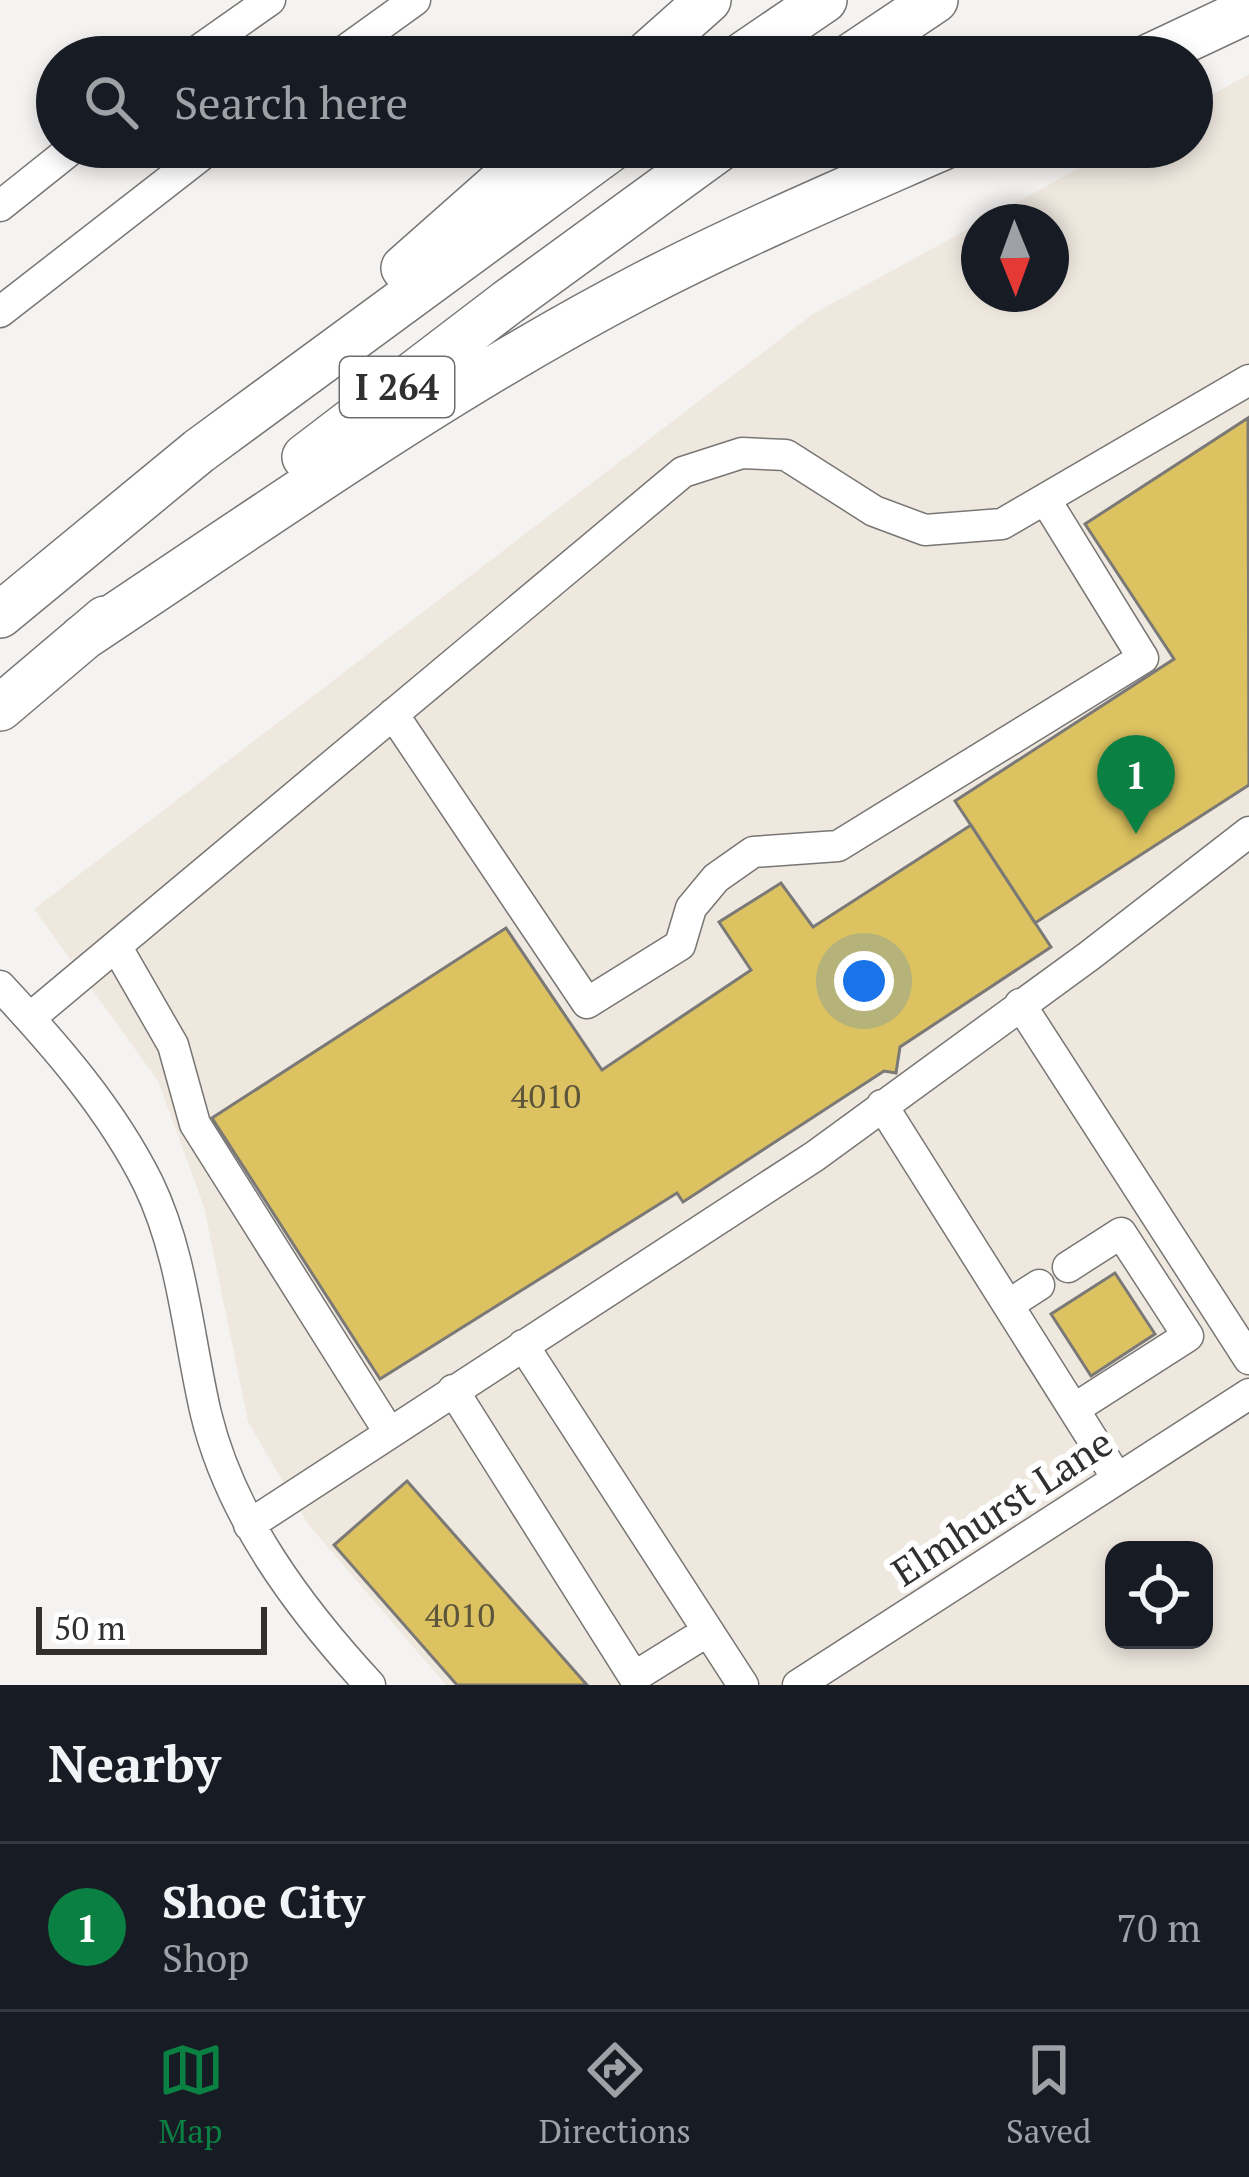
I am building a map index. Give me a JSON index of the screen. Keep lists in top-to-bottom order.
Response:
{
  "streets": {
    "highway": ["I 264"],
    "street": ["Elmhurst Lane"]
  },
  "house_numbers": ["4010", "4010"],
  "scale_bar": "50 m",
  "north": "bottom",
  "page": {
    "search": "Search here",
    "pins": "1",
    "scale": "50 m",
    "heading": "Nearby",
    "list": [
      {
        "mark": "1",
        "name": "Shoe City",
        "note": "Shop",
        "value": "70 m"
      }
    ],
    "nav": ["Map", "Directions", "Saved"]
  }
}
